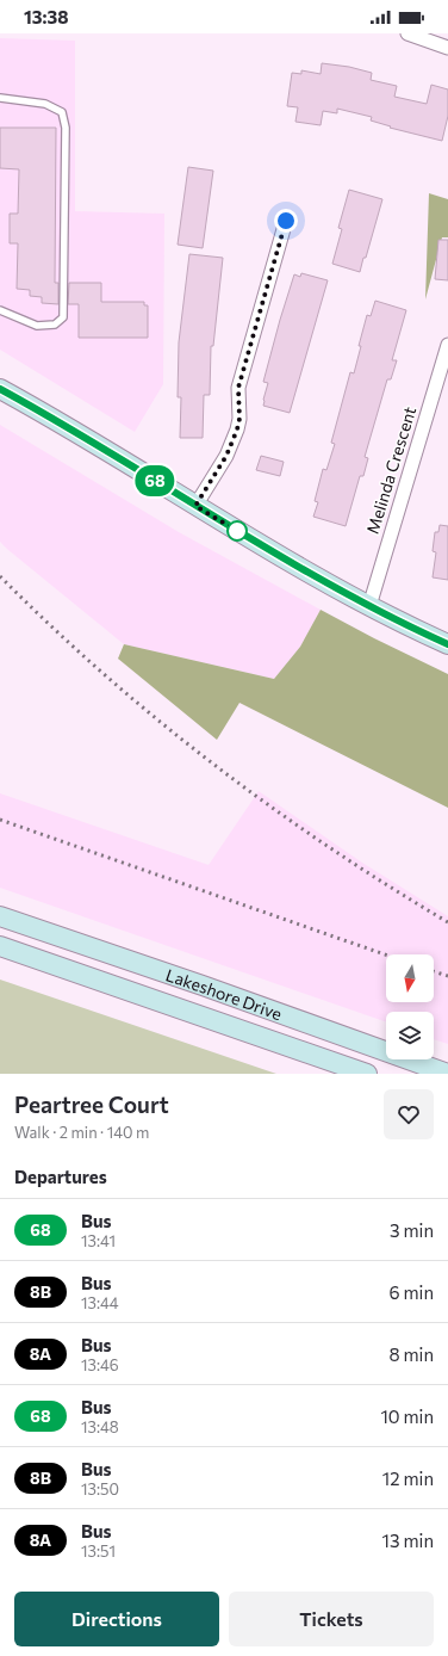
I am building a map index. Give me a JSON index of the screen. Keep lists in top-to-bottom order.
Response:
{
  "streets": {
    "main road": ["Lakeshore Drive"],
    "street": ["Melinda Crescent"]
  },
  "lines": ["bus line 68"],
  "north": "bottom",
  "page": {
    "status": "13:38",
    "on_map": "68",
    "heading": [
      ["Peartree Court", "Walk · 2 min · 140 m"],
      "Departures"
    ],
    "list": [
      {
        "mark": "68",
        "name": "Bus",
        "note": "13:41",
        "value": "3 min"
      },
      {
        "mark": "8B",
        "name": "Bus",
        "note": "13:44",
        "value": "6 min"
      },
      {
        "mark": "8A",
        "name": "Bus",
        "note": "13:46",
        "value": "8 min"
      },
      {
        "mark": "68",
        "name": "Bus",
        "note": "13:48",
        "value": "10 min"
      },
      {
        "mark": "8B",
        "name": "Bus",
        "note": "13:50",
        "value": "12 min"
      },
      {
        "mark": "8A",
        "name": "Bus",
        "note": "13:51",
        "value": "13 min"
      }
    ],
    "buttons": ["Directions", "Tickets"]
  }
}
